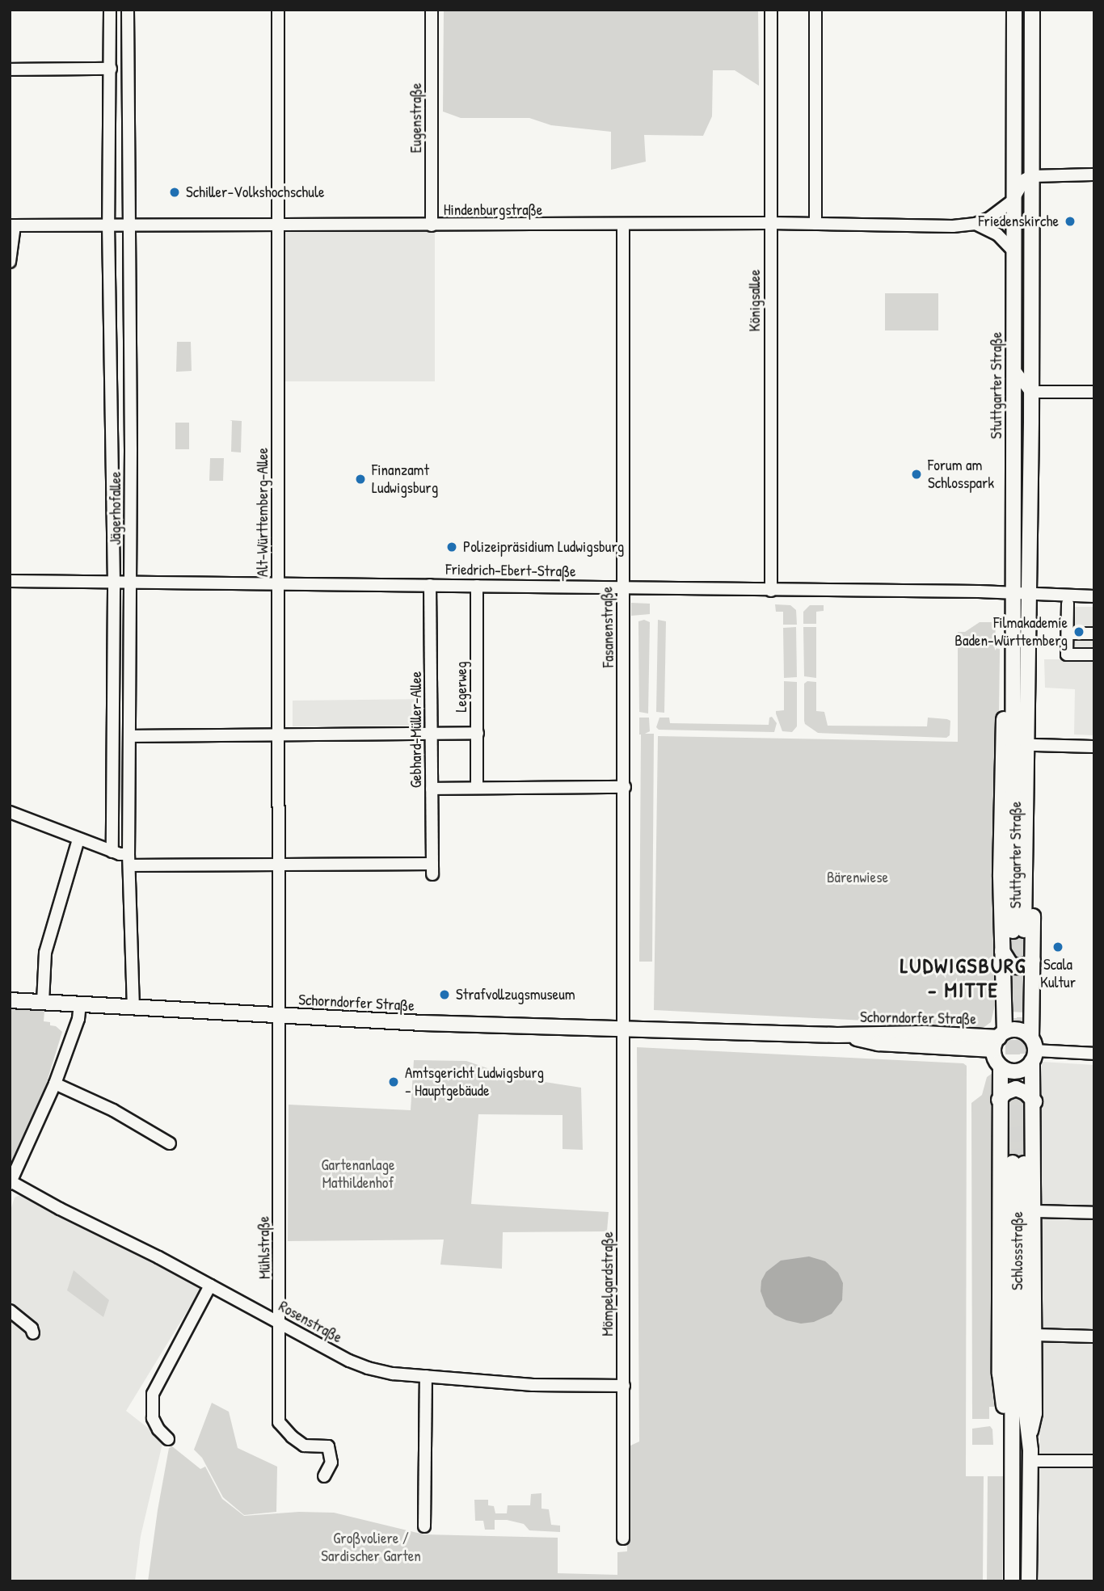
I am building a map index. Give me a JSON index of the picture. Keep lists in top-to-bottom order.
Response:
{
  "streets": {
    "main road": ["Stuttgarter Straße", "Schorndorfer Straße", "Schlossstraße"],
    "street": [
      "Eugenstraße",
      "Hindenburgstraße",
      "Königsallee",
      "Jägerhofallee",
      "Alt-Württemberg-Allee",
      "Friedrich-Ebert-Straße",
      "Fasanenstraße",
      "Legerweg",
      "Gebhard-Müller-Allee",
      "Mühlstraße",
      "Mömpelgardstraße",
      "Rosenstraße"
    ]
  },
  "crossings": [
    ["Eugenstraße", "Hindenburgstraße"],
    ["Hindenburgstraße", "Königsallee"],
    ["Hindenburgstraße", "Stuttgarter Straße"],
    ["Hindenburgstraße", "Jägerhofallee"],
    ["Hindenburgstraße", "Alt-Württemberg-Allee"],
    ["Hindenburgstraße", "Fasanenstraße"],
    ["Königsallee", "Friedrich-Ebert-Straße"],
    ["Stuttgarter Straße", "Friedrich-Ebert-Straße"],
    ["Stuttgarter Straße", "Schorndorfer Straße"],
    ["Stuttgarter Straße", "Schlossstraße"],
    ["Jägerhofallee", "Friedrich-Ebert-Straße"],
    ["Jägerhofallee", "Schorndorfer Straße"],
    ["Alt-Württemberg-Allee", "Friedrich-Ebert-Straße"],
    ["Alt-Württemberg-Allee", "Gebhard-Müller-Allee"],
    ["Alt-Württemberg-Allee", "Schorndorfer Straße"],
    ["Alt-Württemberg-Allee", "Mühlstraße"],
    ["Friedrich-Ebert-Straße", "Fasanenstraße"],
    ["Friedrich-Ebert-Straße", "Legerweg"],
    ["Friedrich-Ebert-Straße", "Gebhard-Müller-Allee"],
    ["Fasanenstraße", "Schorndorfer Straße"],
    ["Fasanenstraße", "Mömpelgardstraße"],
    ["Schorndorfer Straße", "Mühlstraße"],
    ["Schorndorfer Straße", "Schlossstraße"],
    ["Schorndorfer Straße", "Mömpelgardstraße"],
    ["Mühlstraße", "Rosenstraße"],
    ["Mömpelgardstraße", "Rosenstraße"]
  ],
  "districts": ["LUDWIGSBURG - MITTE"],
  "parks": ["Bärenwiese", "Gartenanlage Mathildenhof", "Großvoliere / Sardischer Garten"],
  "places": [
    "Schiller-Volkshochschule",
    "Friedenskirche",
    "Forum am Schlosspark",
    "Finanzamt Ludwigsburg",
    "Polizeipräsidium Ludwigsburg",
    "Filmakademie Baden-Württemberg",
    "Scala Kultur",
    "Strafvollzugsmuseum",
    "Amtsgericht Ludwigsburg - Hauptgebäude"
  ]
}
